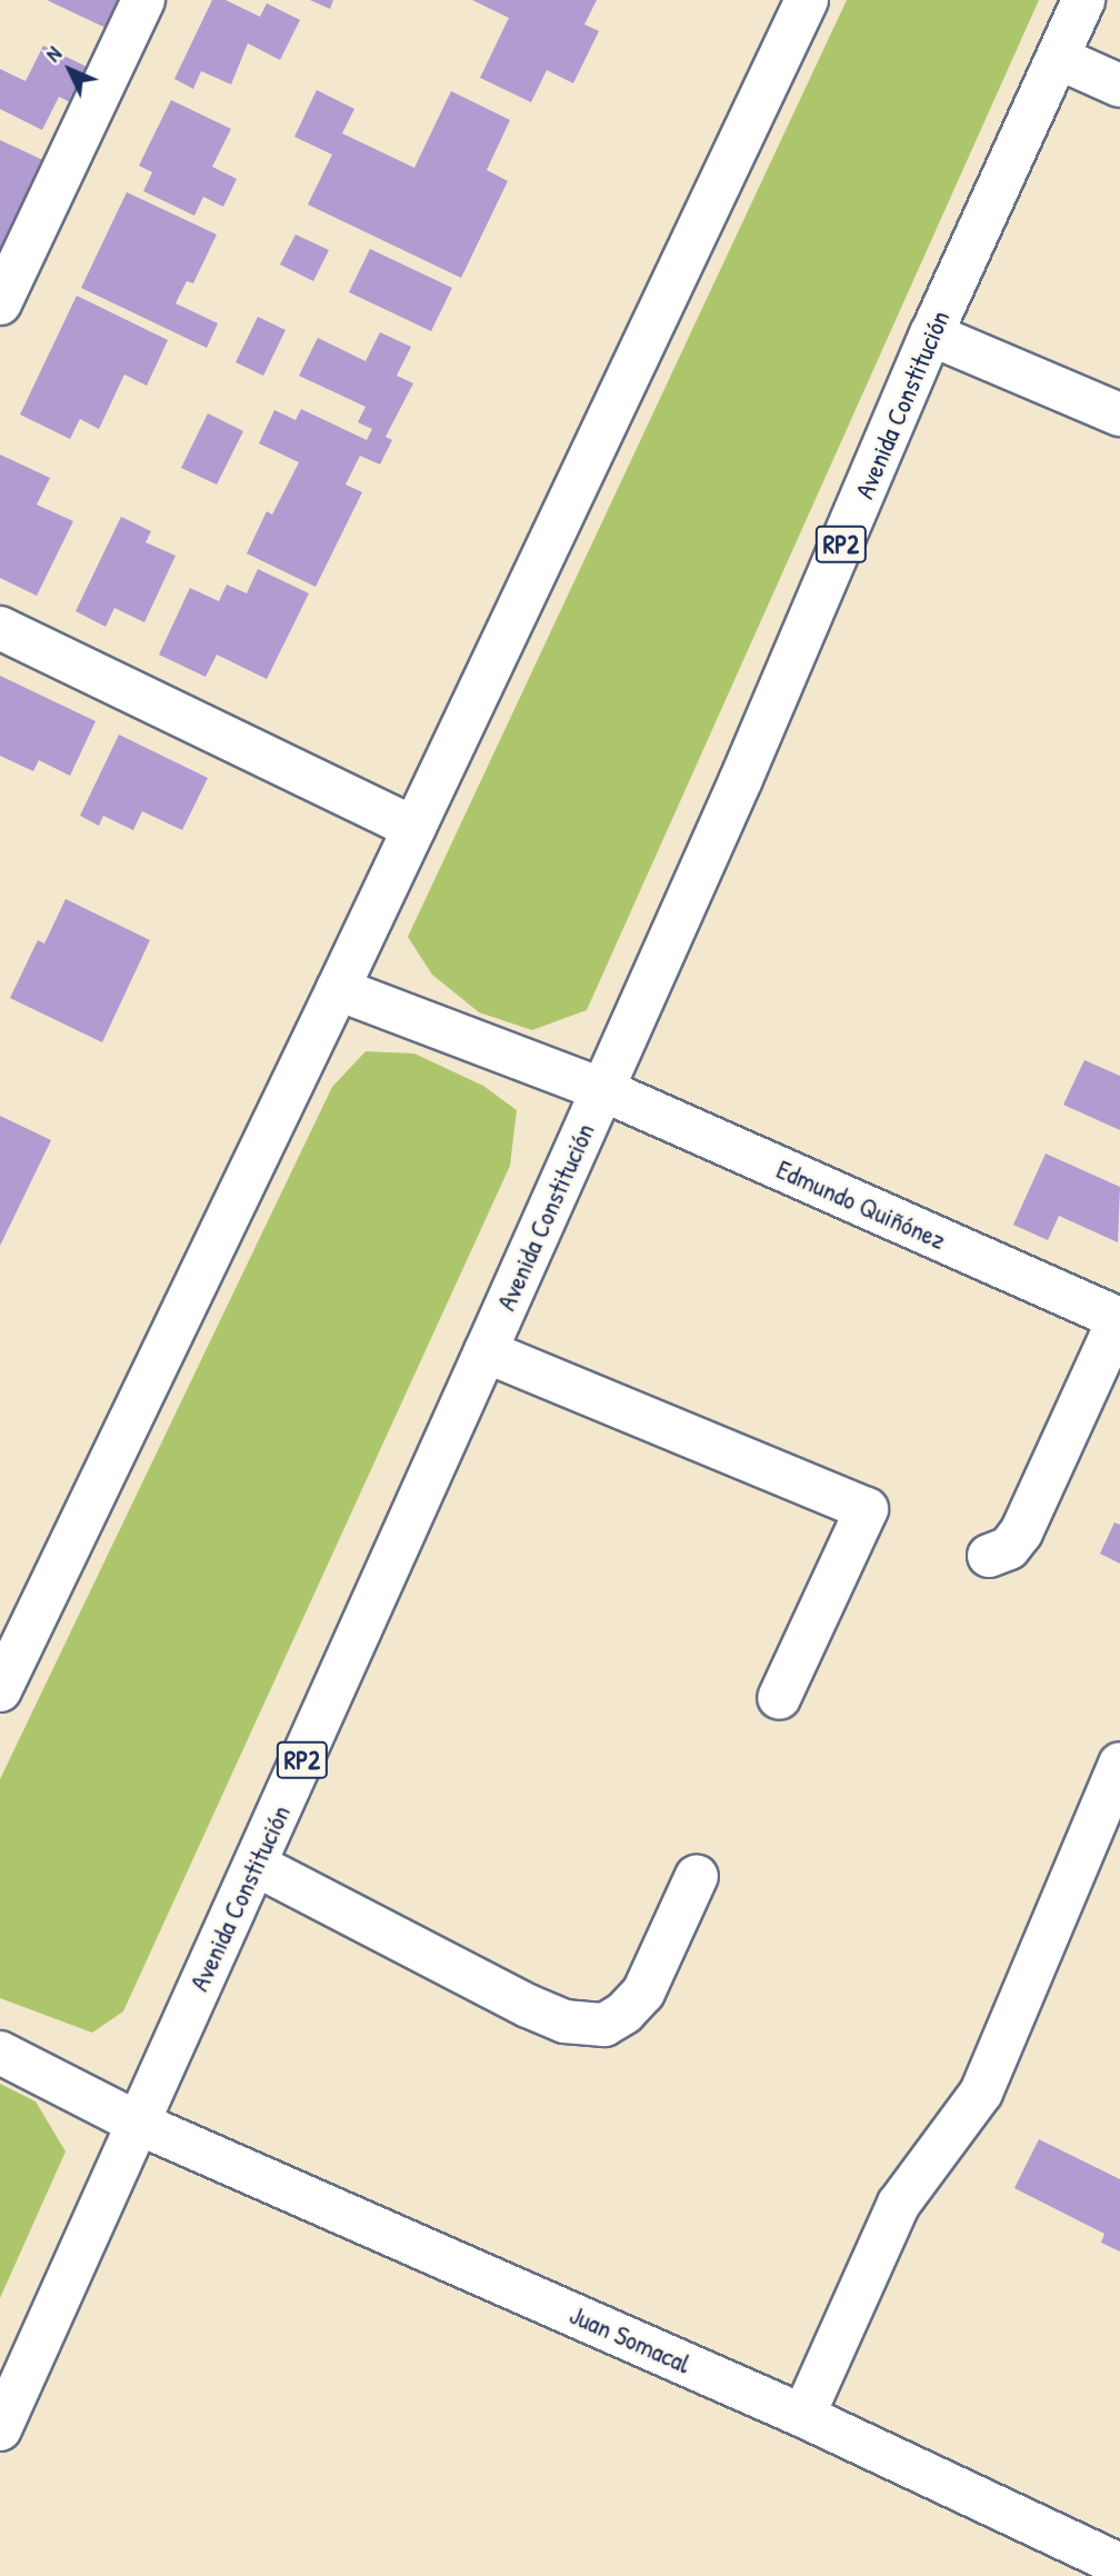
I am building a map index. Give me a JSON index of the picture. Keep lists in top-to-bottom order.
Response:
{
  "streets": {
    "main road": [
      "Avenida Constitución",
      "RP2",
      "Edmundo Quiñónez",
      "Juan Somacal"
    ]
  },
  "crossings": [
    ["Avenida Constitución", "Edmundo Quiñónez"],
    ["Avenida Constitución", "Juan Somacal"]
  ],
  "north": "top left"
}
